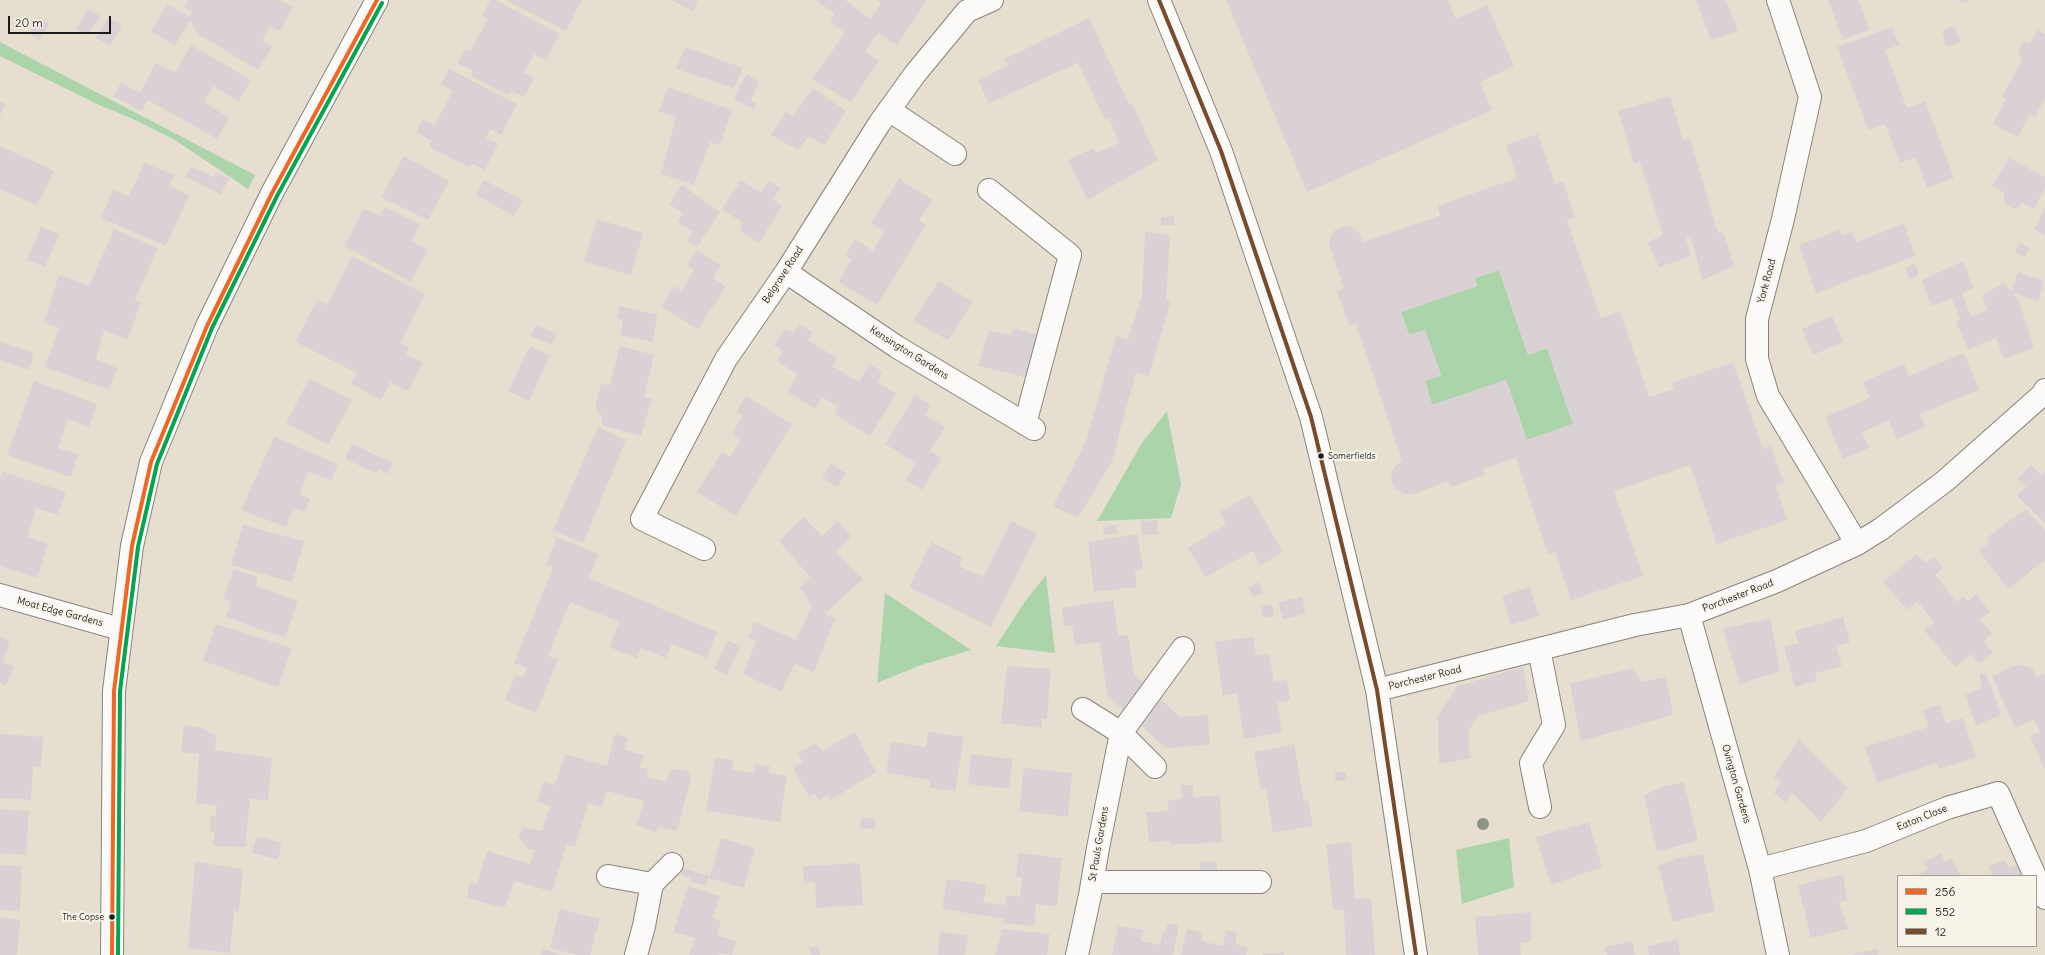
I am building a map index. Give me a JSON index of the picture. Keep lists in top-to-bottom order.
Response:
{
  "streets": {
    "street": [
      "Belgrave Road",
      "York Road",
      "Kensington Gardens",
      "Porchester Road",
      "Moat Edge Gardens",
      "Ovington Gardens",
      "Eaton Close",
      "St Pauls Gardens"
    ]
  },
  "crossings": [
    ["Belgrave Road", "Kensington Gardens"],
    ["York Road", "Porchester Road"],
    ["Porchester Road", "Ovington Gardens"],
    ["Ovington Gardens", "Eaton Close"]
  ],
  "places": ["Somerfields", "The Copse"],
  "lines": ["transit line 256", "transit line 12", "transit line 552"],
  "legend": ["256", "552", "12"],
  "scale_bar": "20 m"
}
